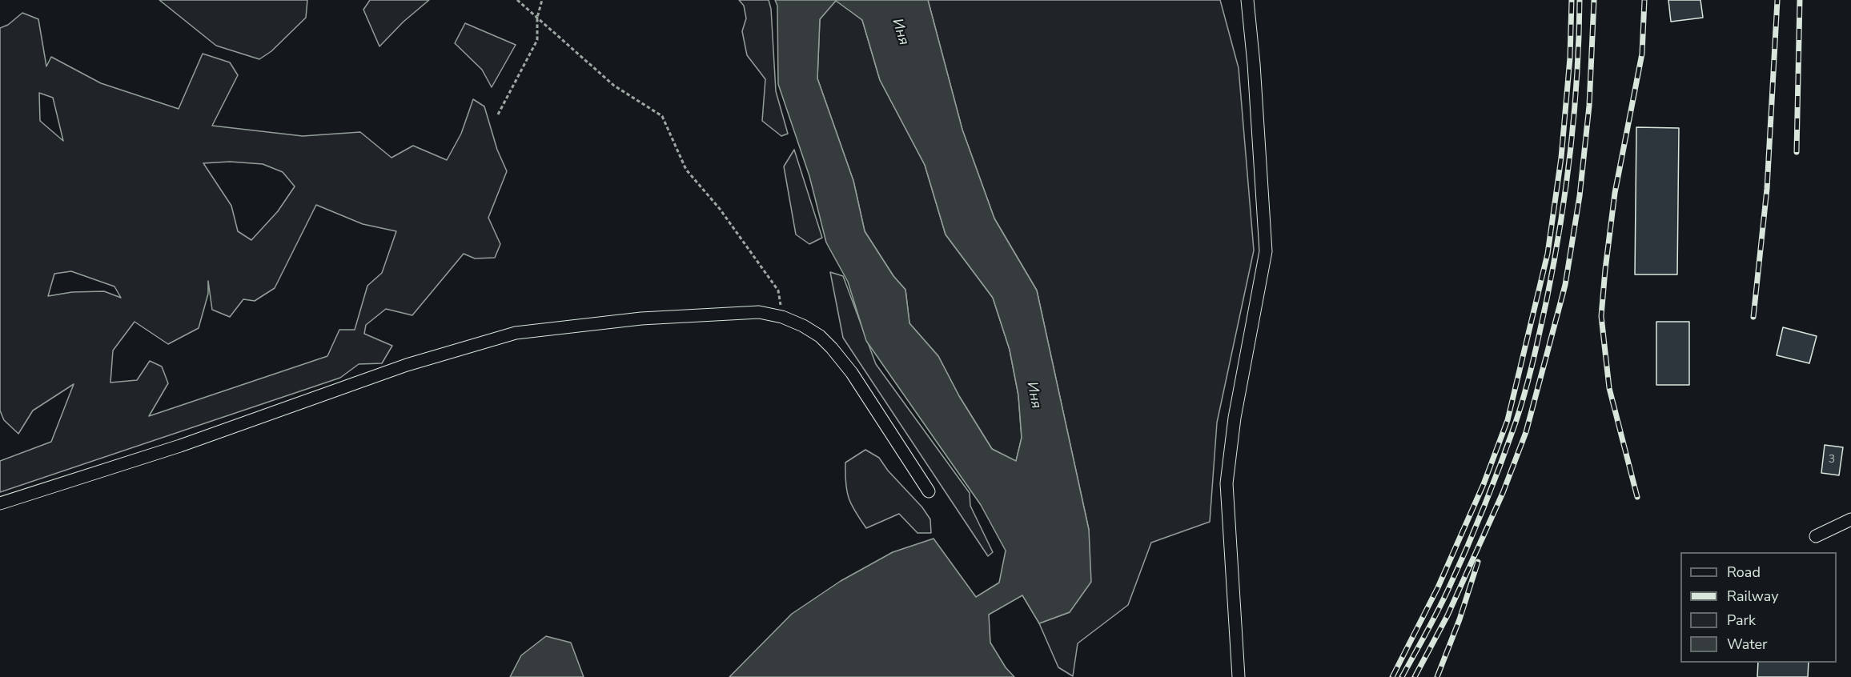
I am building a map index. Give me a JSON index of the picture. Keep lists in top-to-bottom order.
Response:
{
  "water": ["Иня"],
  "house_numbers": ["3"],
  "legend": [
    "Road",
    "Railway",
    "Park",
    "Water"
  ]
}
